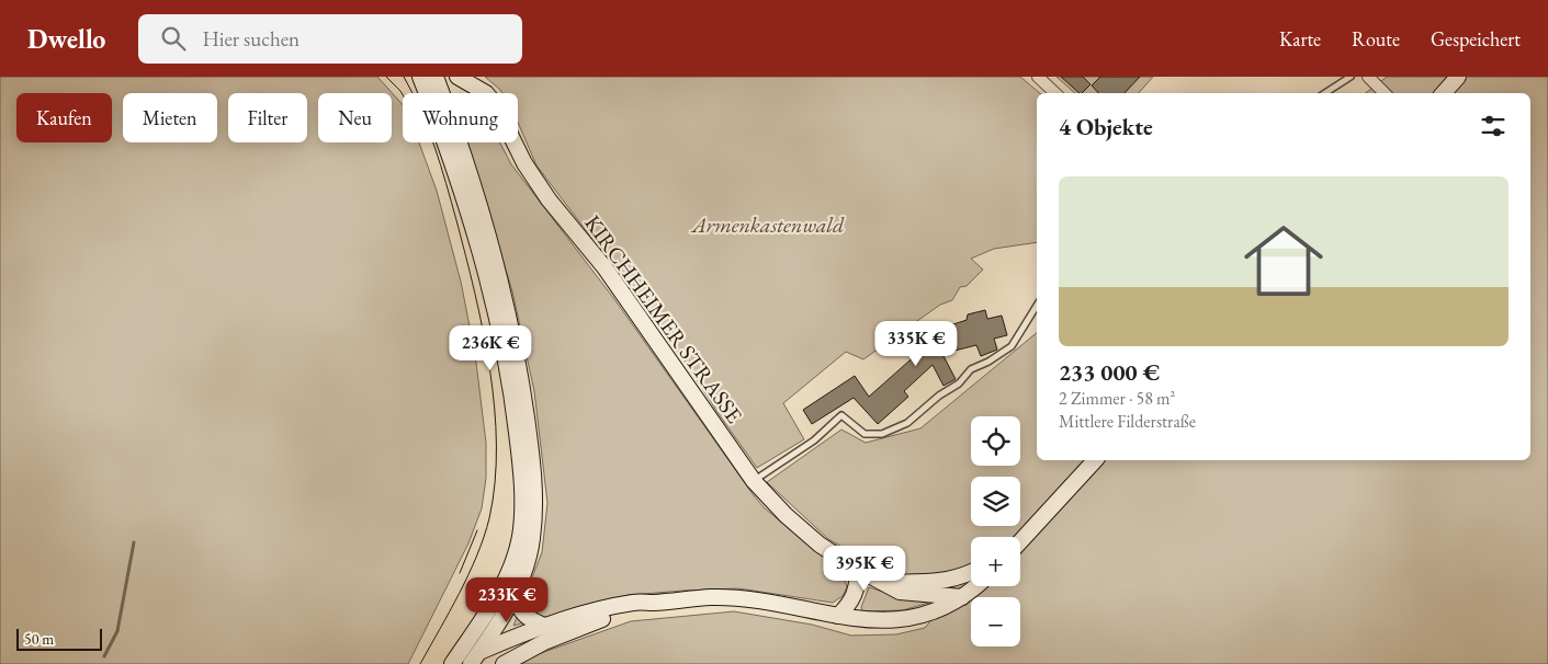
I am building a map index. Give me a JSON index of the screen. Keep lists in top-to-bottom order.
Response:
{
  "streets": {
    "main road": ["KIRCHHEIMER STRASSE"]
  },
  "parks": ["Armenkastenwald"],
  "scale_bar": "50 m",
  "page": {
    "header": "Dwello",
    "search": "Hier suchen",
    "nav": ["Karte", "Route", "Gespeichert"],
    "chip": [
      "Kaufen",
      "Mieten",
      "Filter",
      "Neu",
      "Wohnung"
    ],
    "heading": "4 Objekte",
    "list": [
      {
        "name": "233 000 €",
        "note": "2 Zimmer · 58 m² · Mittlere Filderstraße"
      }
    ],
    "price": [
      "335K €",
      "236K €",
      "395K €",
      "233K €"
    ],
    "map_buttons": ["+", "−"],
    "scale": "50 m"
  }
}
